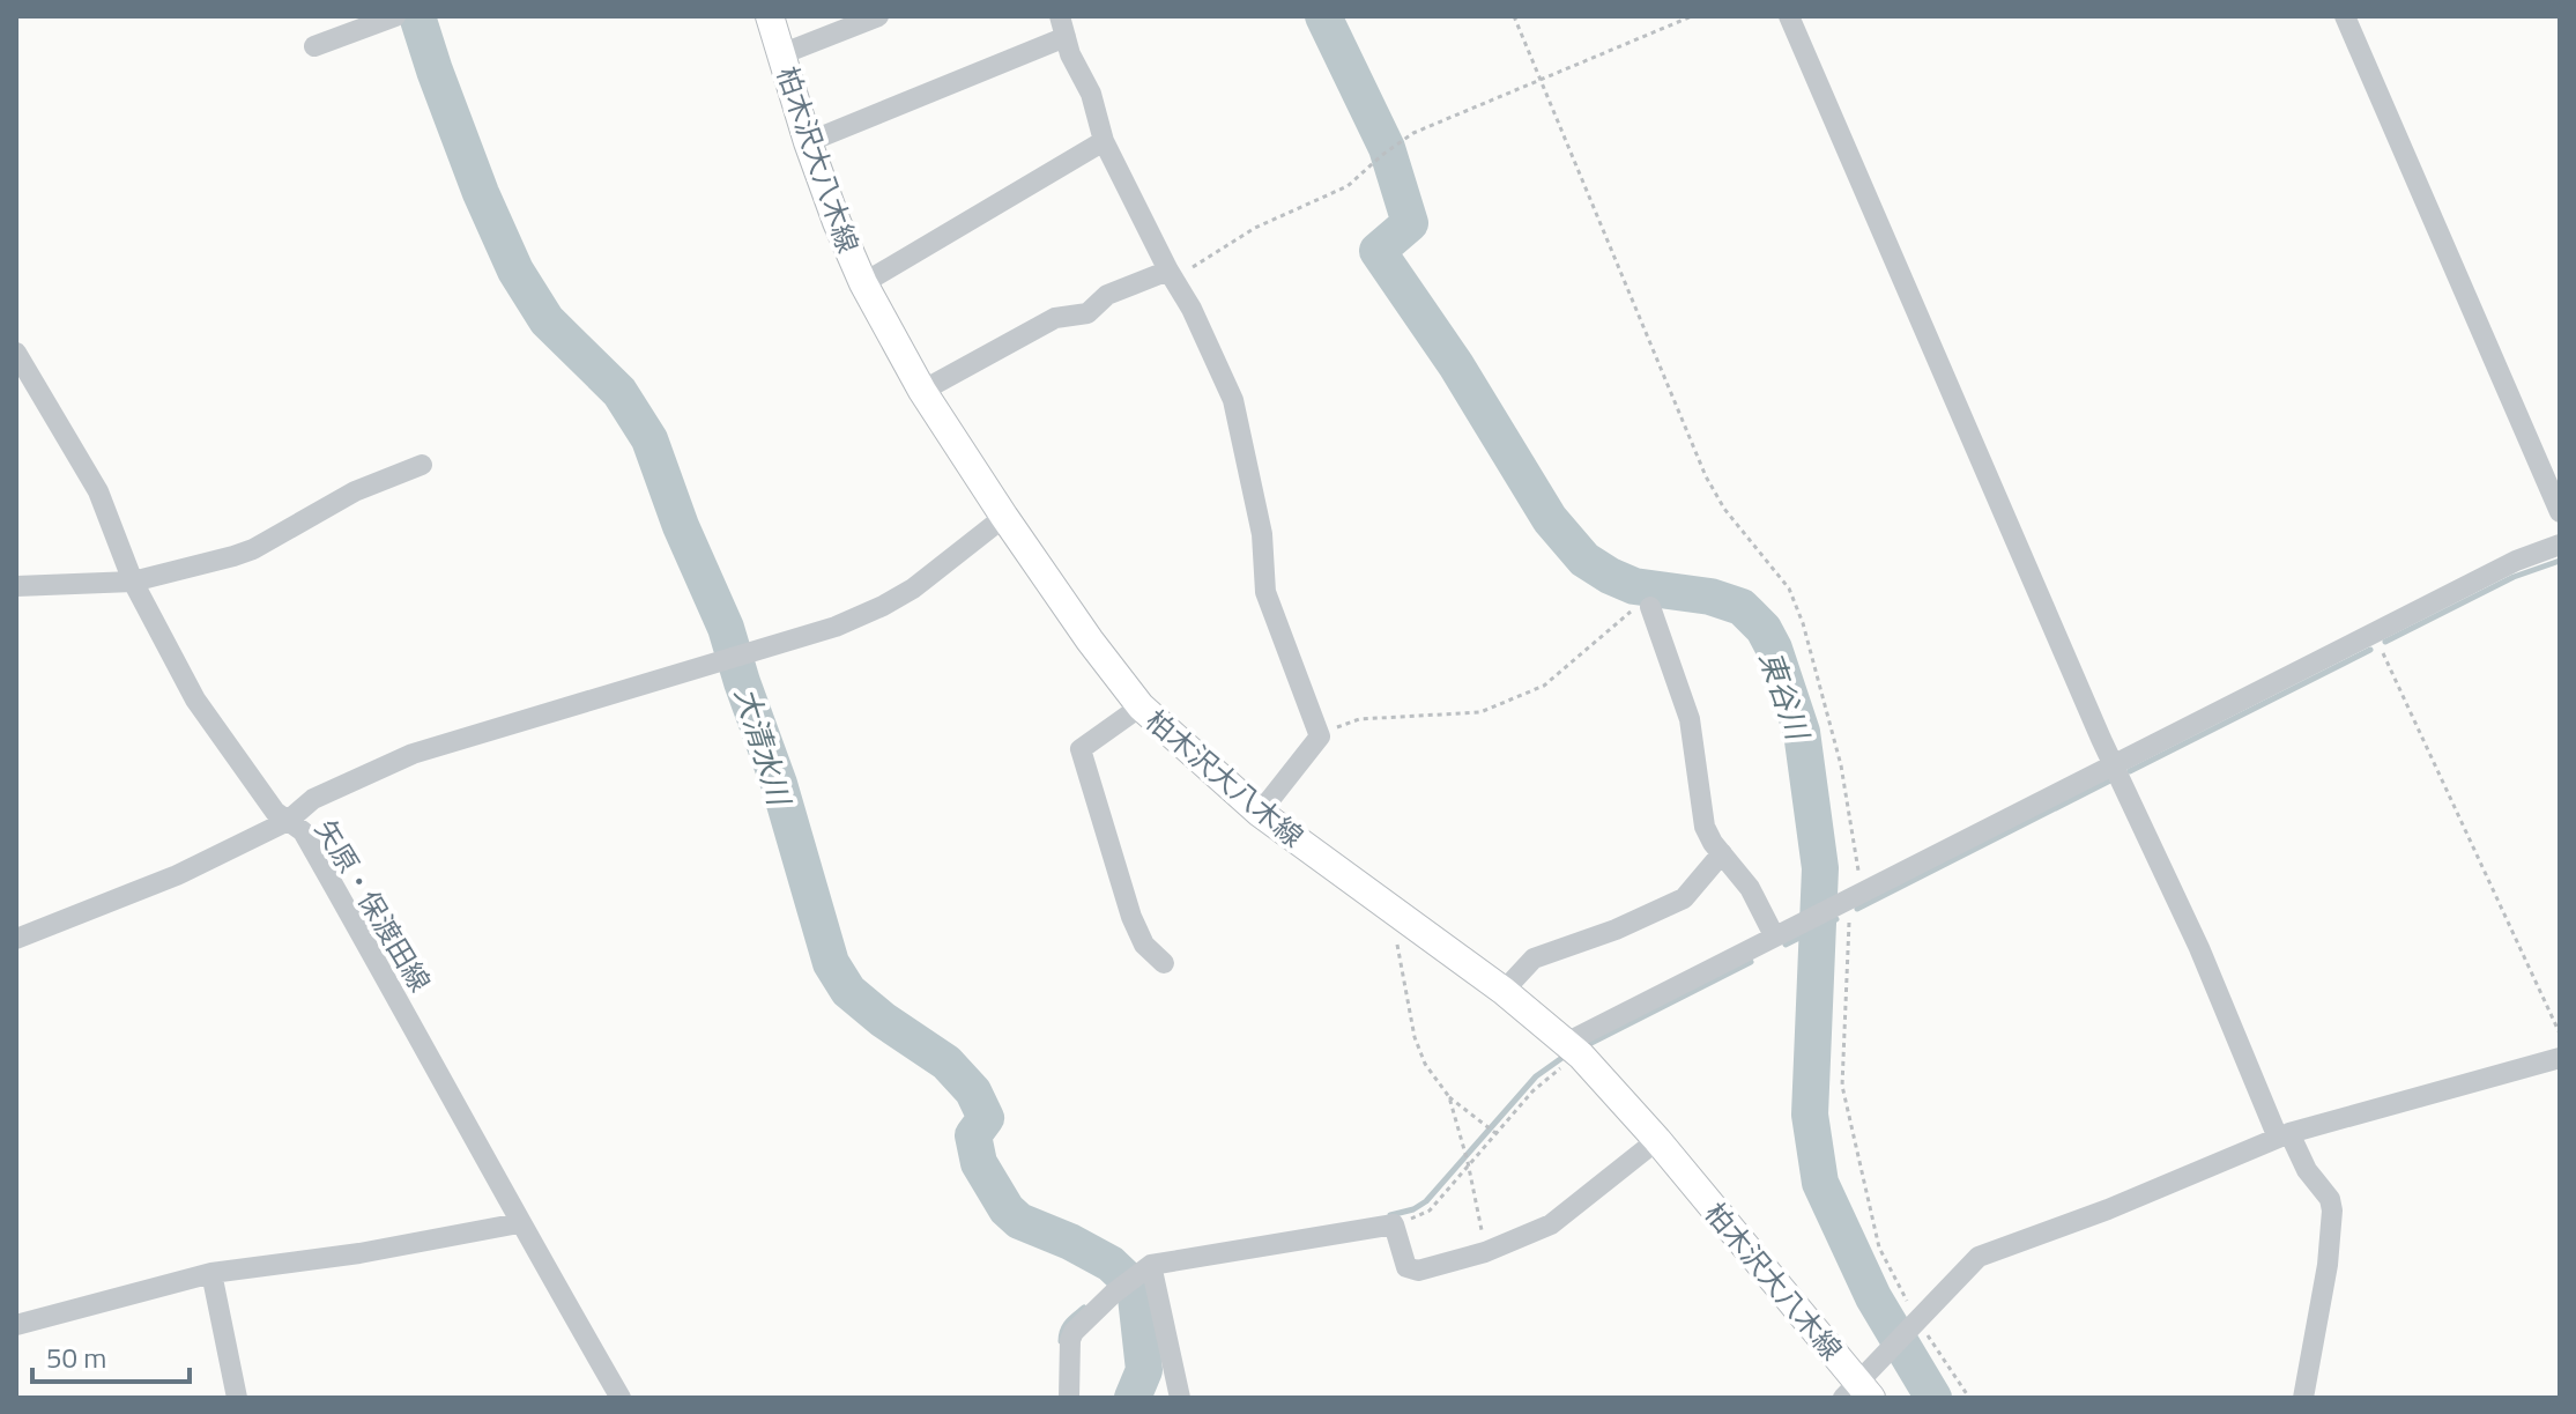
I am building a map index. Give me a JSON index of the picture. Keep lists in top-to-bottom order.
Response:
{
  "streets": {
    "main road": ["柏木沢大八木線"],
    "street": ["矢原・保渡田線"]
  },
  "water": ["東谷川", "大清水川"],
  "scale_bar": "50 m"
}
